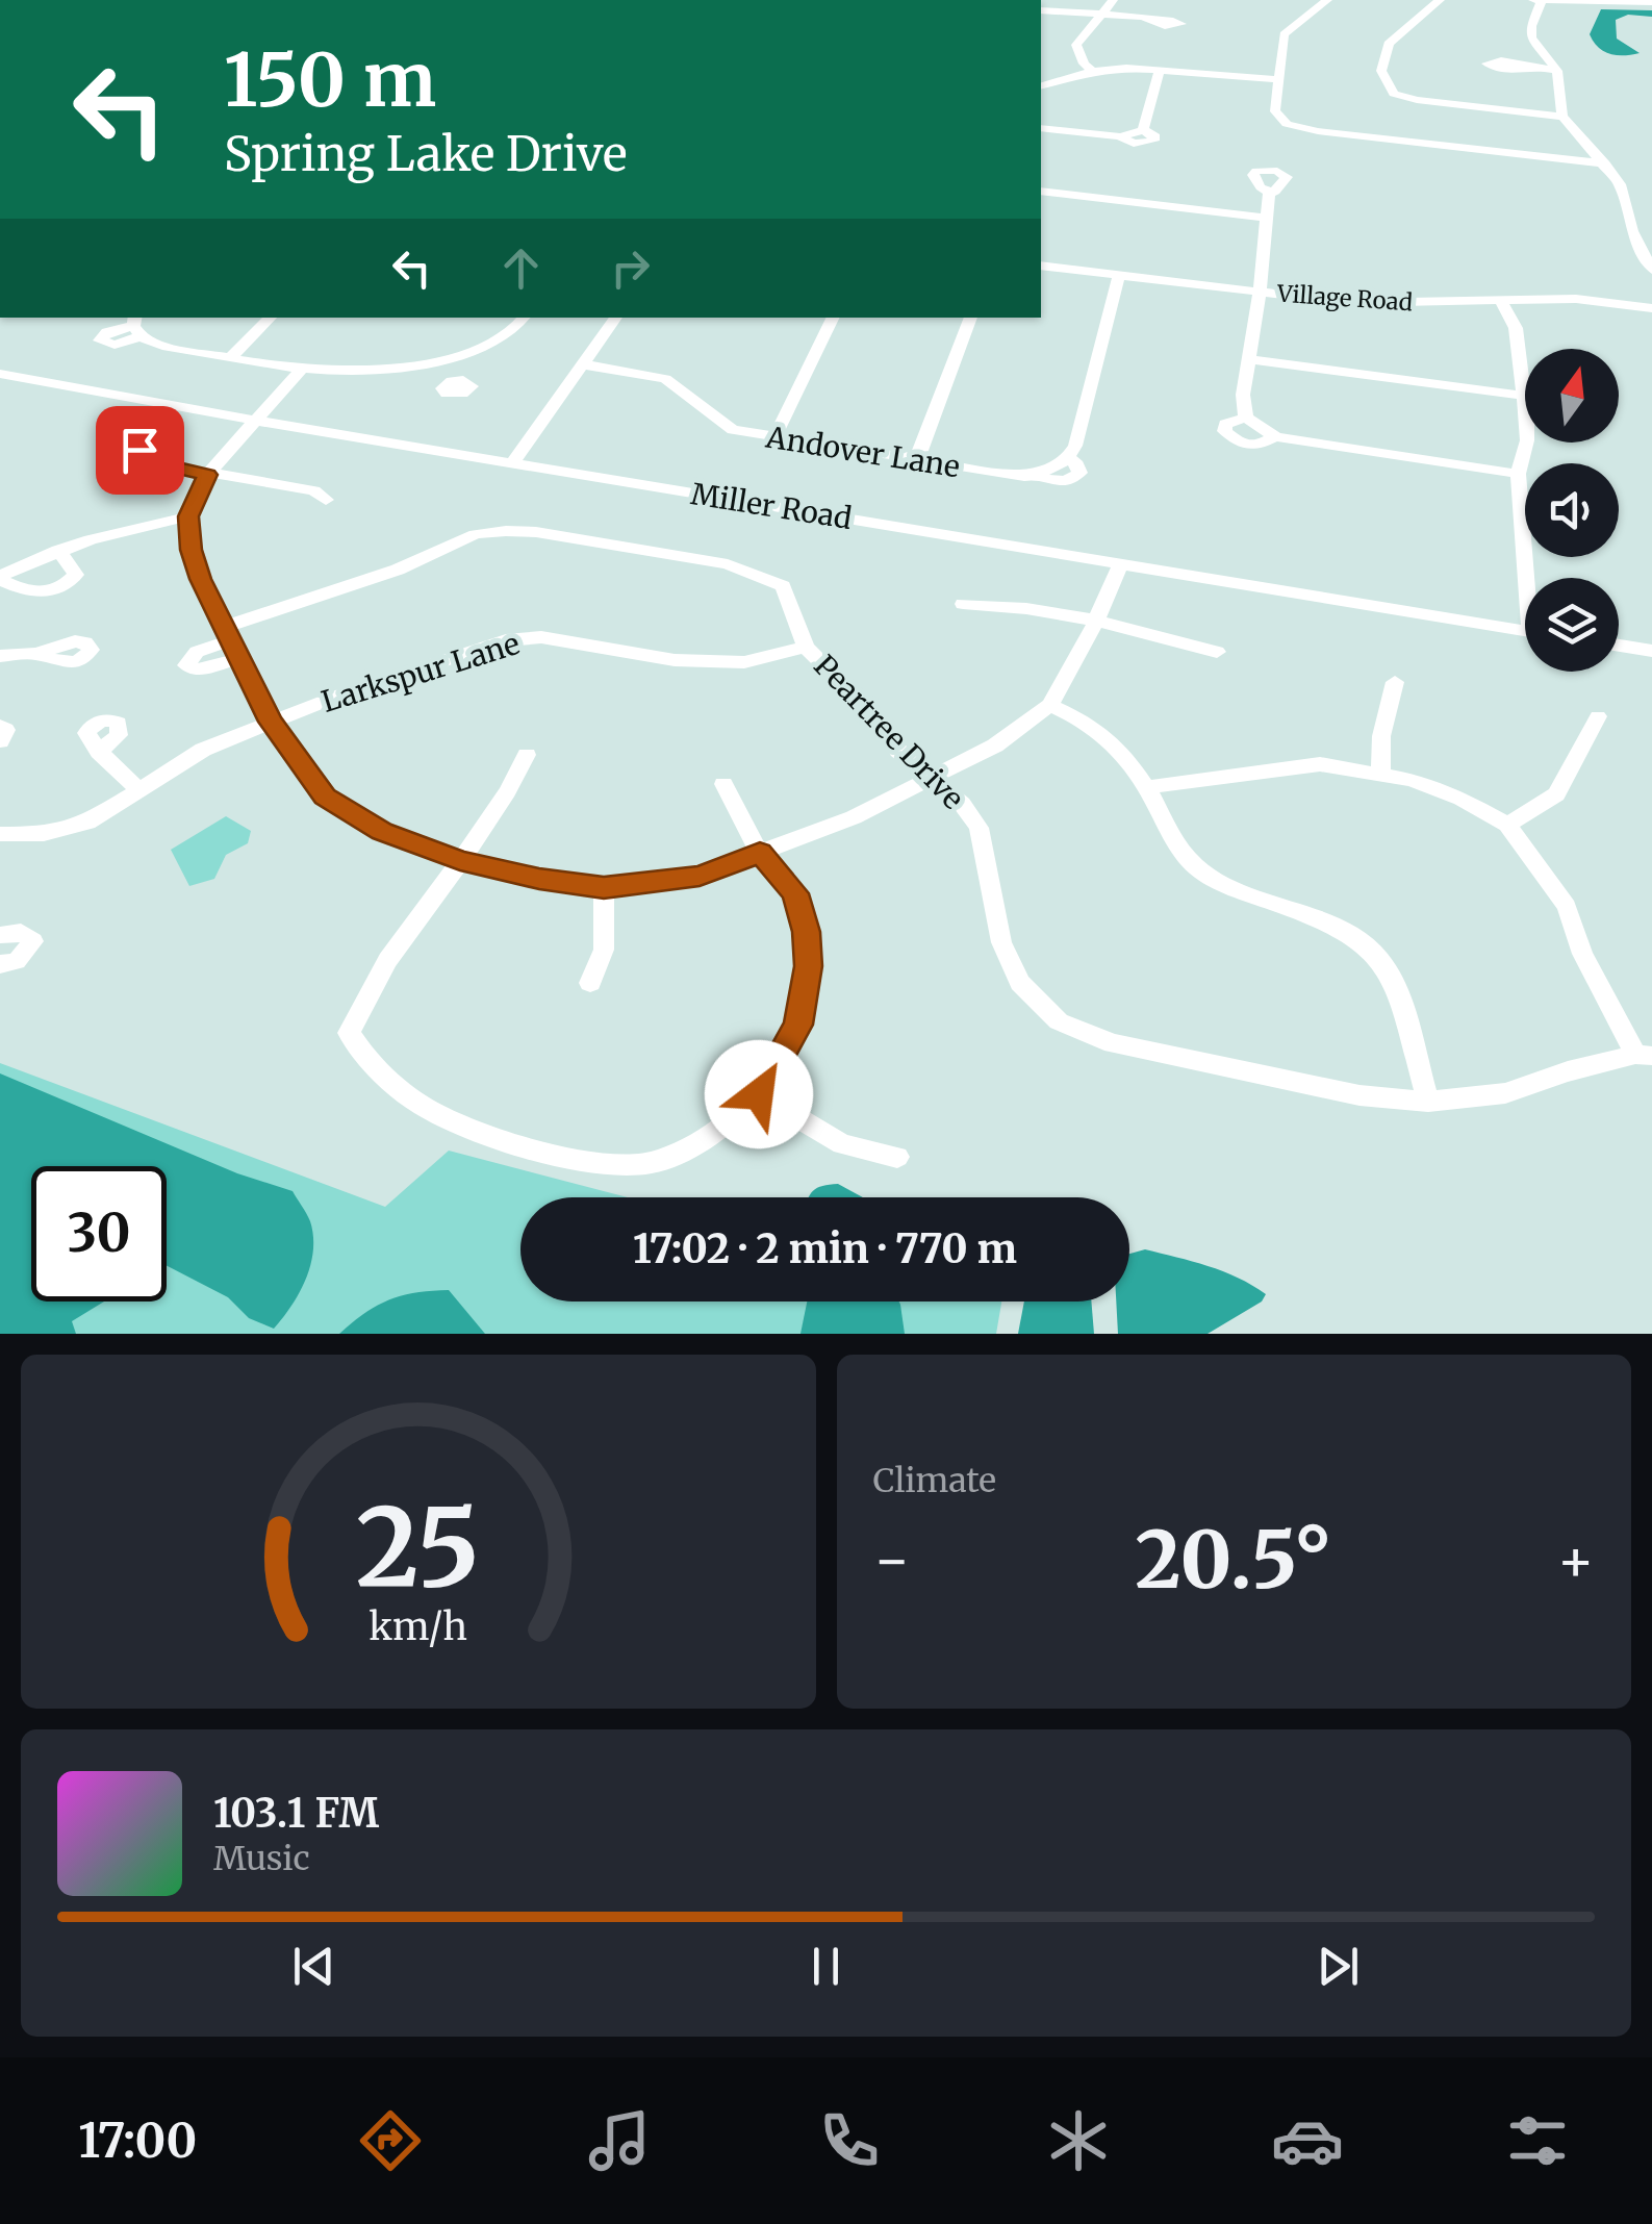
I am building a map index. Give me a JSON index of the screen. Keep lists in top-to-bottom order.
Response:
{
  "streets": {
    "street": [
      "Village Road",
      "Andover Lane",
      "Miller Road",
      "Larkspur Lane",
      "Peartree Drive"
    ]
  },
  "crossings": [
    ["Village Road", "Andover Lane"],
    ["Larkspur Lane", "Peartree Drive"]
  ],
  "north": "top",
  "page": {
    "turn": ["150 m", "Spring Lake Drive"],
    "limit": "30",
    "trip": "17:02 · 2 min · 770 m",
    "tile": "Climate",
    "heat": ["−", "20.5°", "+"],
    "song": ["103.1 FM", "Music"],
    "tabs": "17:00",
    "gauge": ["25", "km/h"]
  }
}
